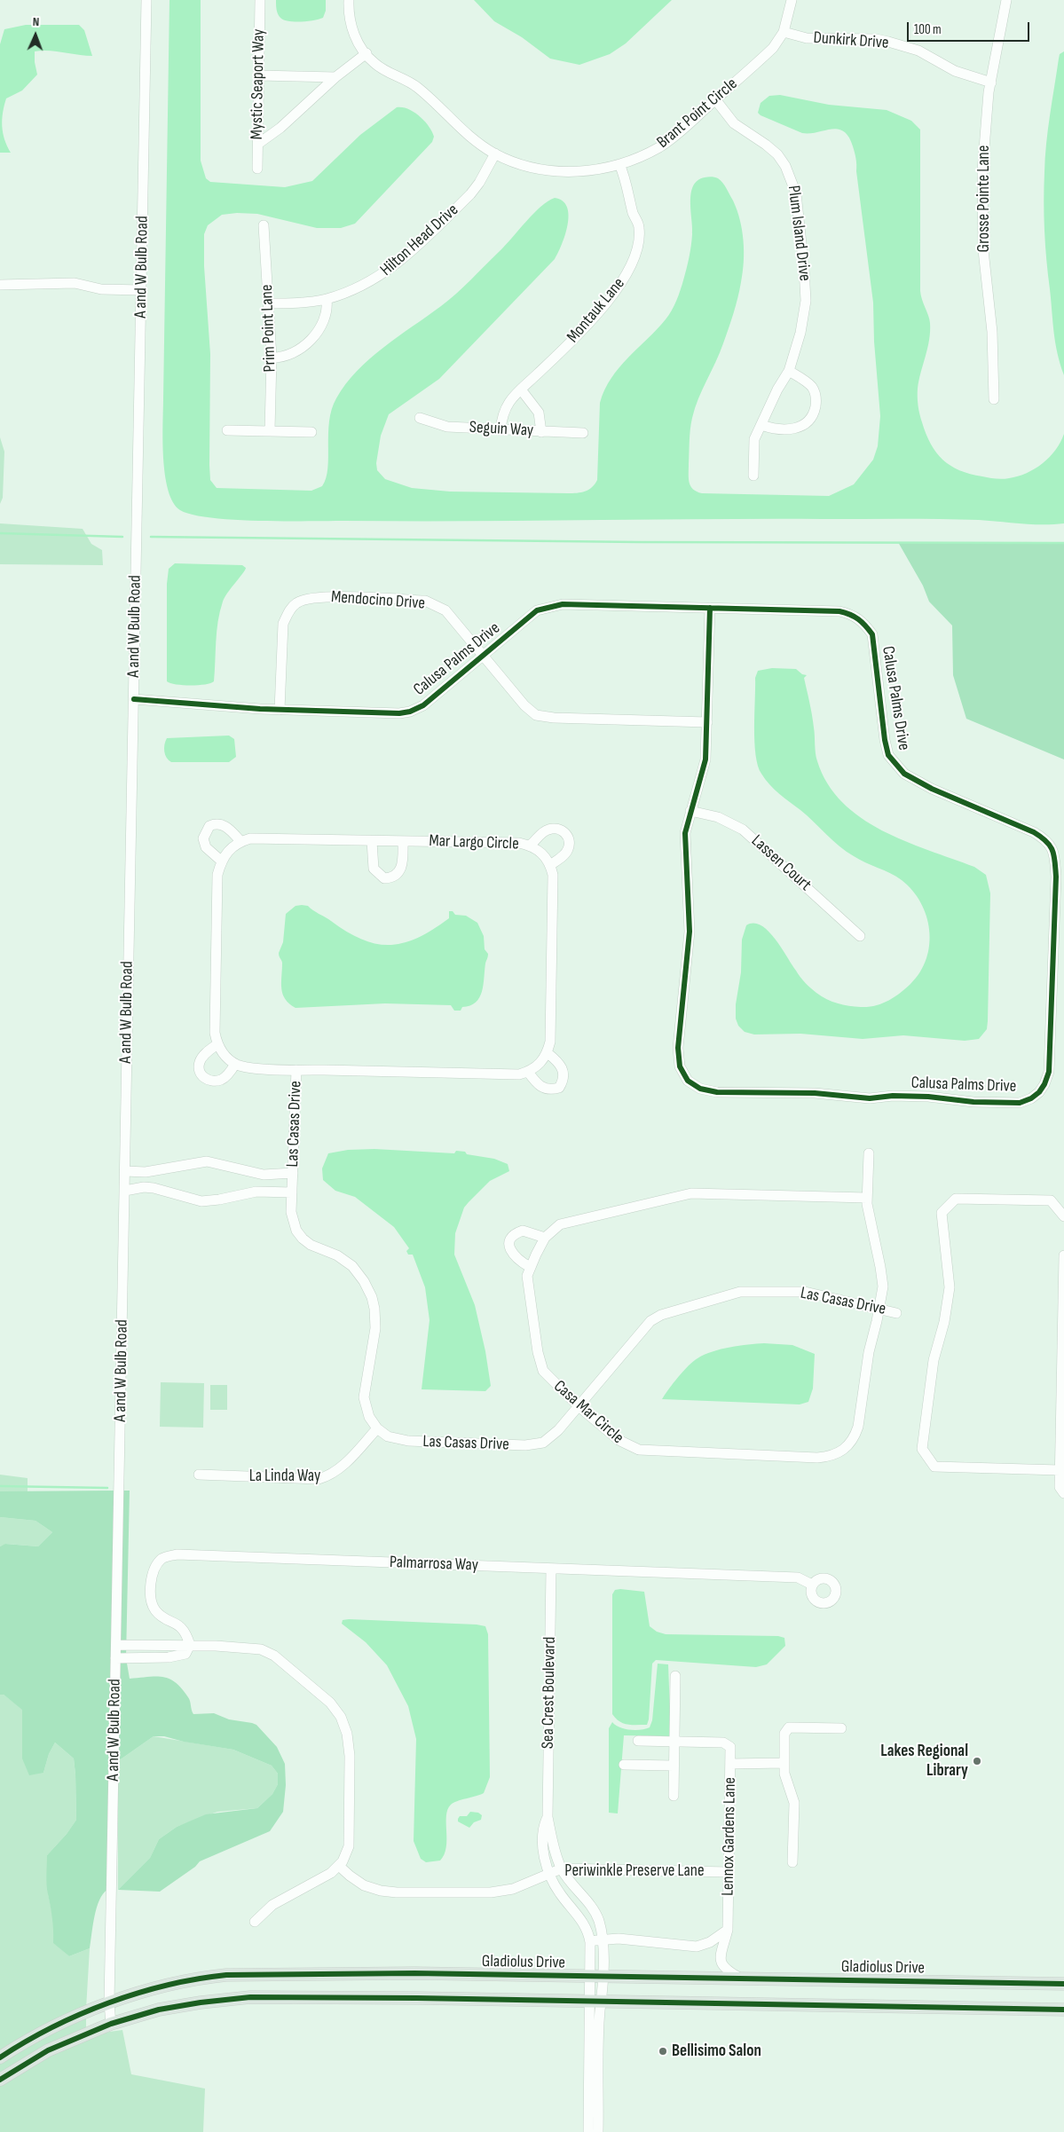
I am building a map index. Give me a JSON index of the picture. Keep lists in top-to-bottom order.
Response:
{
  "streets": {
    "main road": ["Gladiolus Drive"],
    "street": [
      "Dunkirk Drive",
      "Mystic Seaport Way",
      "Brant Point Circle",
      "Grosse Pointe Lane",
      "Plum Island Drive",
      "Hilton Head Drive",
      "A and W Bulb Road",
      "Montauk Lane",
      "Prim Point Lane",
      "Seguin Way",
      "Mendocino Drive",
      "Calusa Palms Drive",
      "Mar Largo Circle",
      "Lassen Court",
      "Las Casas Drive",
      "Casa Mar Circle",
      "La Linda Way",
      "Palmarrosa Way",
      "Sea Crest Boulevard",
      "Lennox Gardens Lane",
      "Periwinkle Preserve Lane"
    ]
  },
  "crossings": [
    ["Dunkirk Drive", "Brant Point Circle"],
    ["Dunkirk Drive", "Grosse Pointe Lane"],
    ["Brant Point Circle", "Plum Island Drive"],
    ["Brant Point Circle", "Hilton Head Drive"],
    ["Brant Point Circle", "Montauk Lane"],
    ["Hilton Head Drive", "Prim Point Lane"],
    ["A and W Bulb Road", "Calusa Palms Drive"],
    ["A and W Bulb Road", "Gladiolus Drive"],
    ["Montauk Lane", "Seguin Way"],
    ["Mendocino Drive", "Calusa Palms Drive"],
    ["Calusa Palms Drive", "Lassen Court"],
    ["Las Casas Drive", "Casa Mar Circle"],
    ["Las Casas Drive", "La Linda Way"],
    ["Palmarrosa Way", "Sea Crest Boulevard"],
    ["Sea Crest Boulevard", "Periwinkle Preserve Lane"],
    ["Sea Crest Boulevard", "Gladiolus Drive"],
    ["Lennox Gardens Lane", "Periwinkle Preserve Lane"],
    ["Lennox Gardens Lane", "Gladiolus Drive"]
  ],
  "places": ["Lakes Regional Library", "Bellisimo Salon"],
  "scale_bar": "100 m",
  "north": "top"
}
